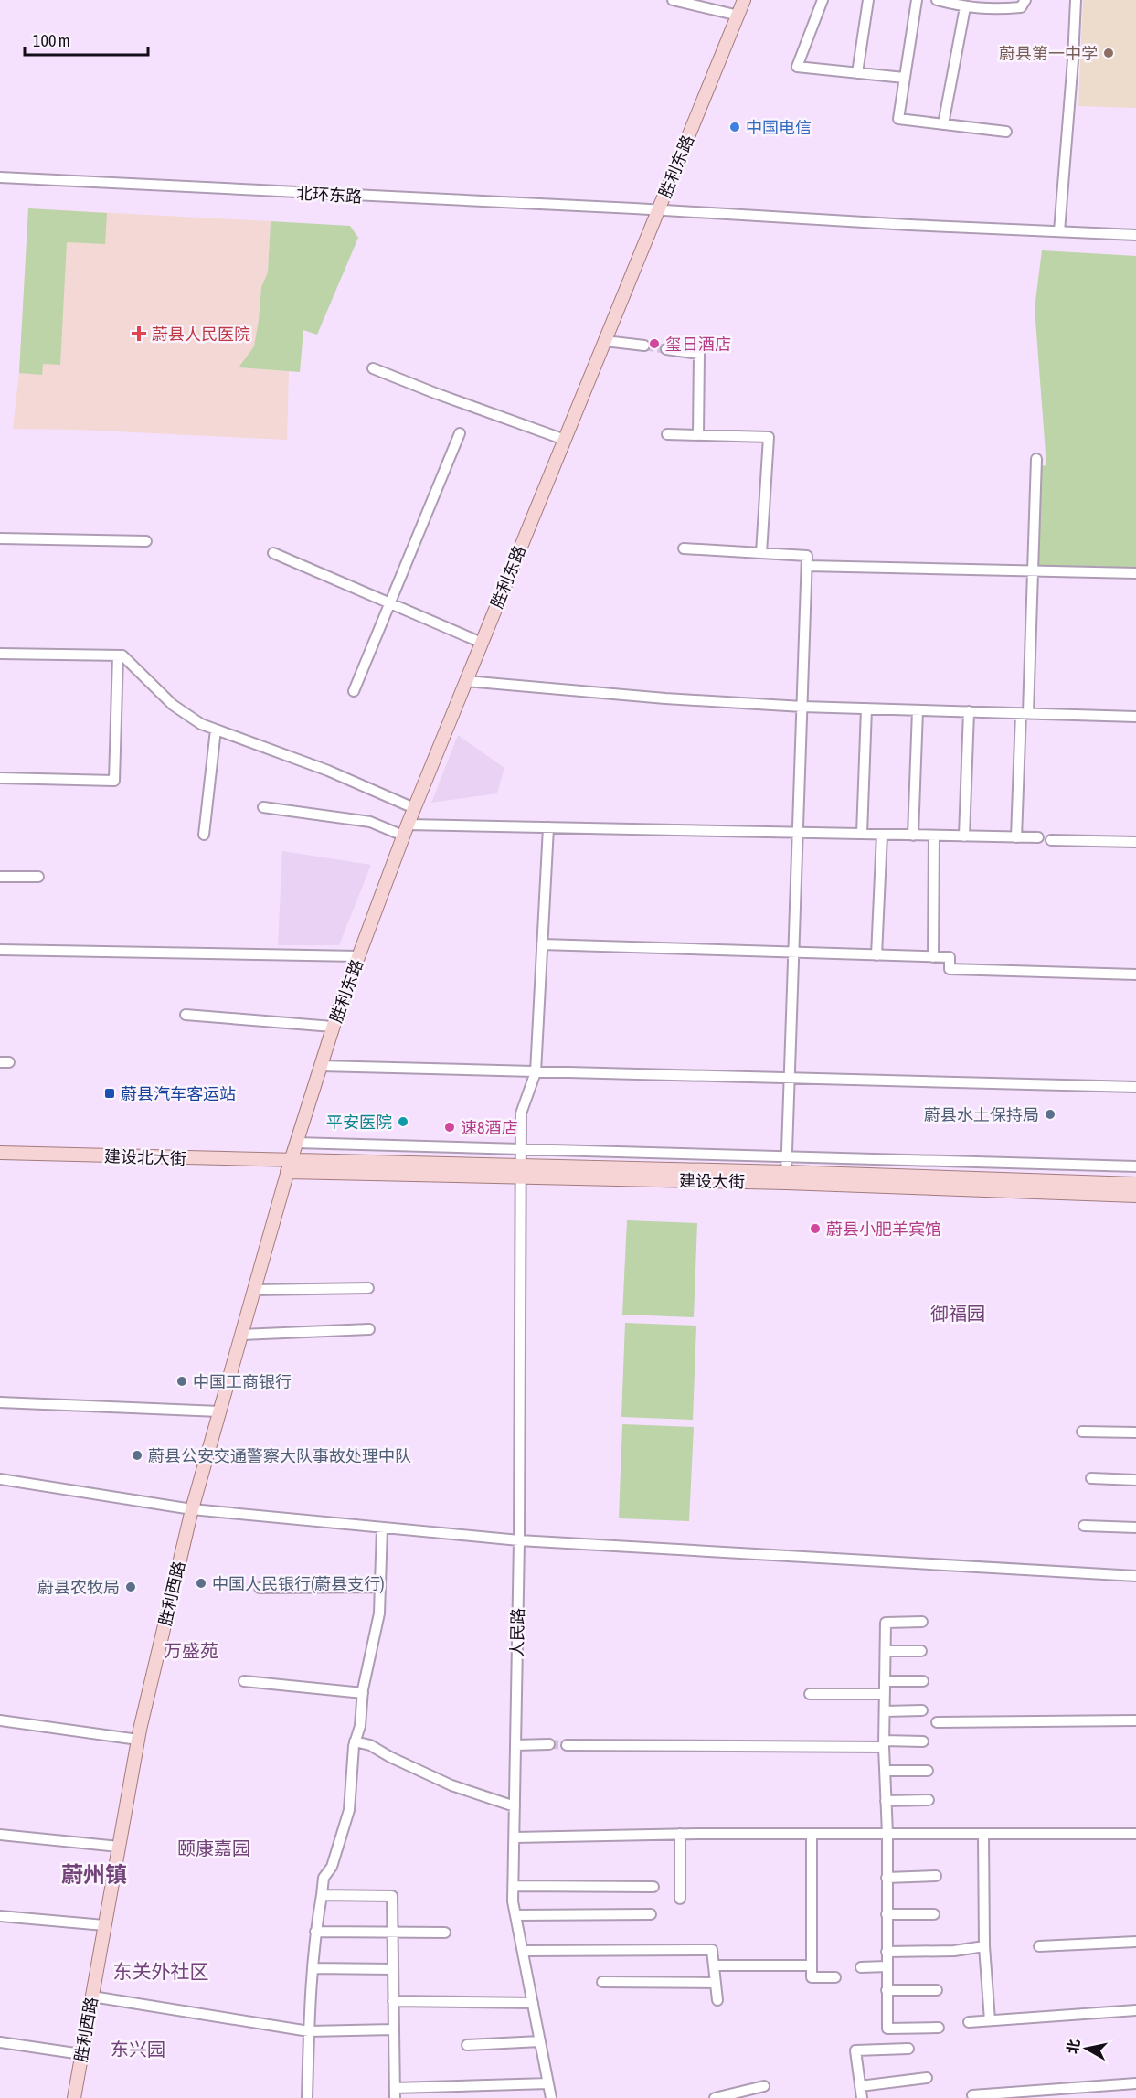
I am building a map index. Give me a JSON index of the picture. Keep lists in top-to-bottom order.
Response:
{
  "streets": {
    "main road": [
      "胜利东路",
      "建设北大街",
      "建设大街",
      "胜利西路"
    ],
    "street": ["北环东路", "人民路"]
  },
  "crossings": [
    ["胜利东路", "北环东路"],
    ["胜利东路", "建设北大街"],
    ["胜利东路", "建设大街"],
    ["胜利东路", "胜利西路"],
    ["建设北大街", "建设大街"],
    ["建设北大街", "胜利西路"],
    ["建设大街", "胜利西路"],
    ["建设大街", "人民路"]
  ],
  "districts": [
    "御福园",
    "万盛苑",
    "颐康嘉园",
    "蔚州镇",
    "东关外社区",
    "东兴园"
  ],
  "places": {
    "other": [
      "蔚县第一中学",
      "中国电信",
      "玺日酒店",
      "蔚县水土保持局",
      "平安医院",
      "速8酒店",
      "蔚县小肥羊宾馆",
      "中国工商银行",
      "蔚县公安交通警察大队事故处理中队",
      "中国人民银行(蔚县支行)",
      "蔚县农牧局"
    ],
    "health": ["蔚县人民医院"],
    "transit": ["蔚县汽车客运站"]
  },
  "scale_bar": "100 m",
  "north": "left"
}
